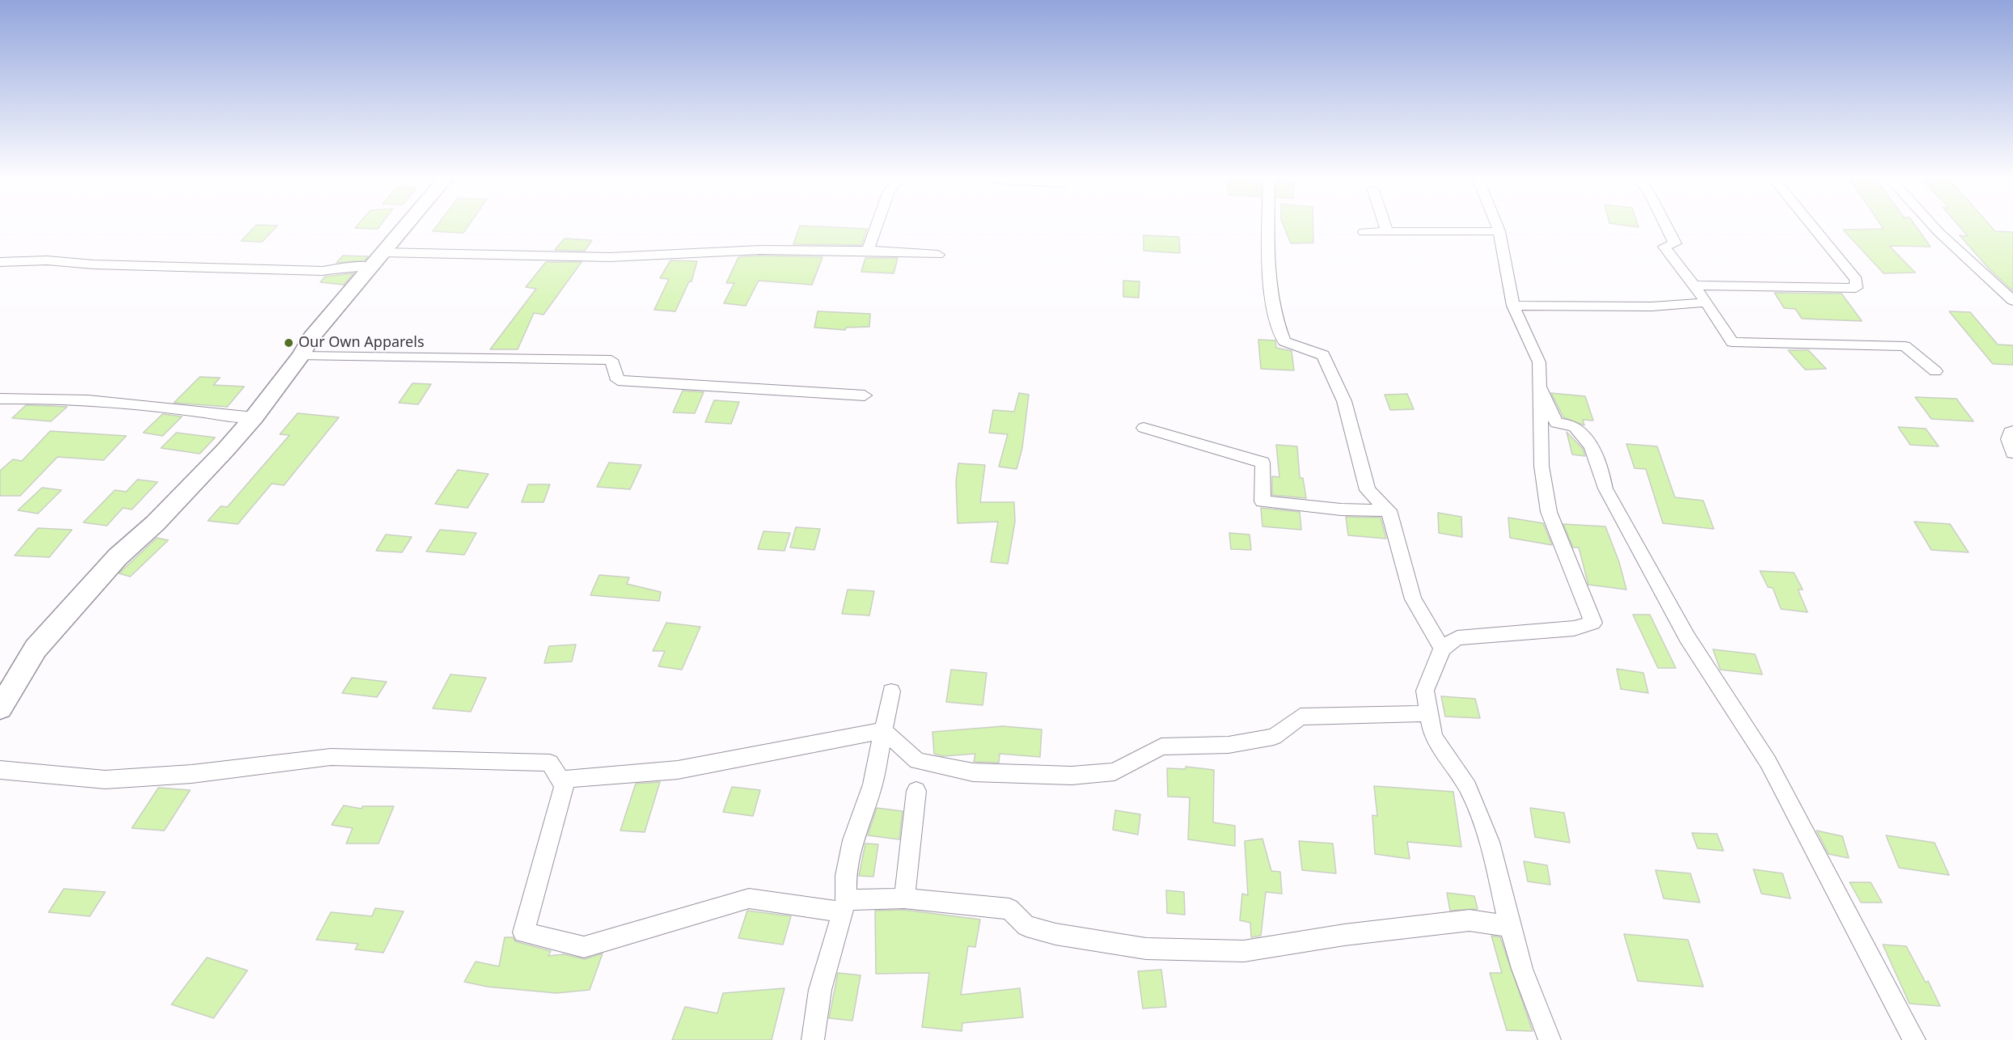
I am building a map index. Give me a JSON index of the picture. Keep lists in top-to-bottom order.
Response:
{
  "places": ["Our Own Apparels"]
}
